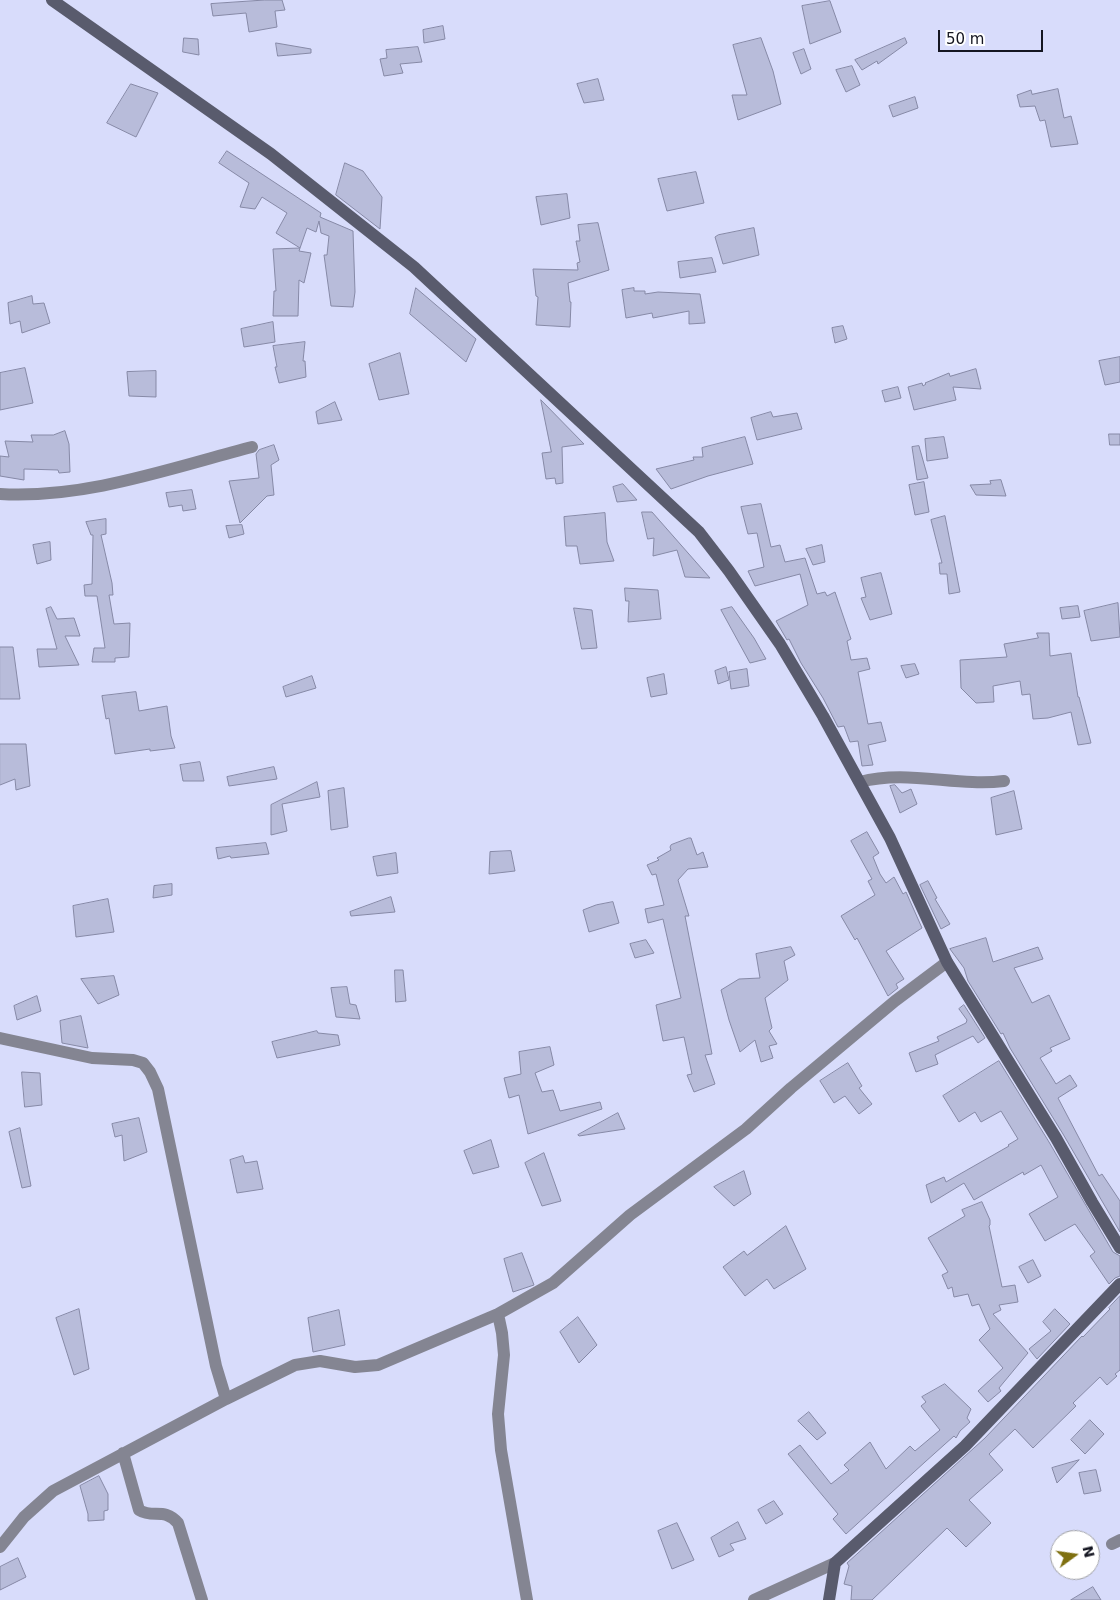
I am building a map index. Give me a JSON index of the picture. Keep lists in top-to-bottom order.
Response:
{
  "scale_bar": "50 m",
  "north": "right"
}
